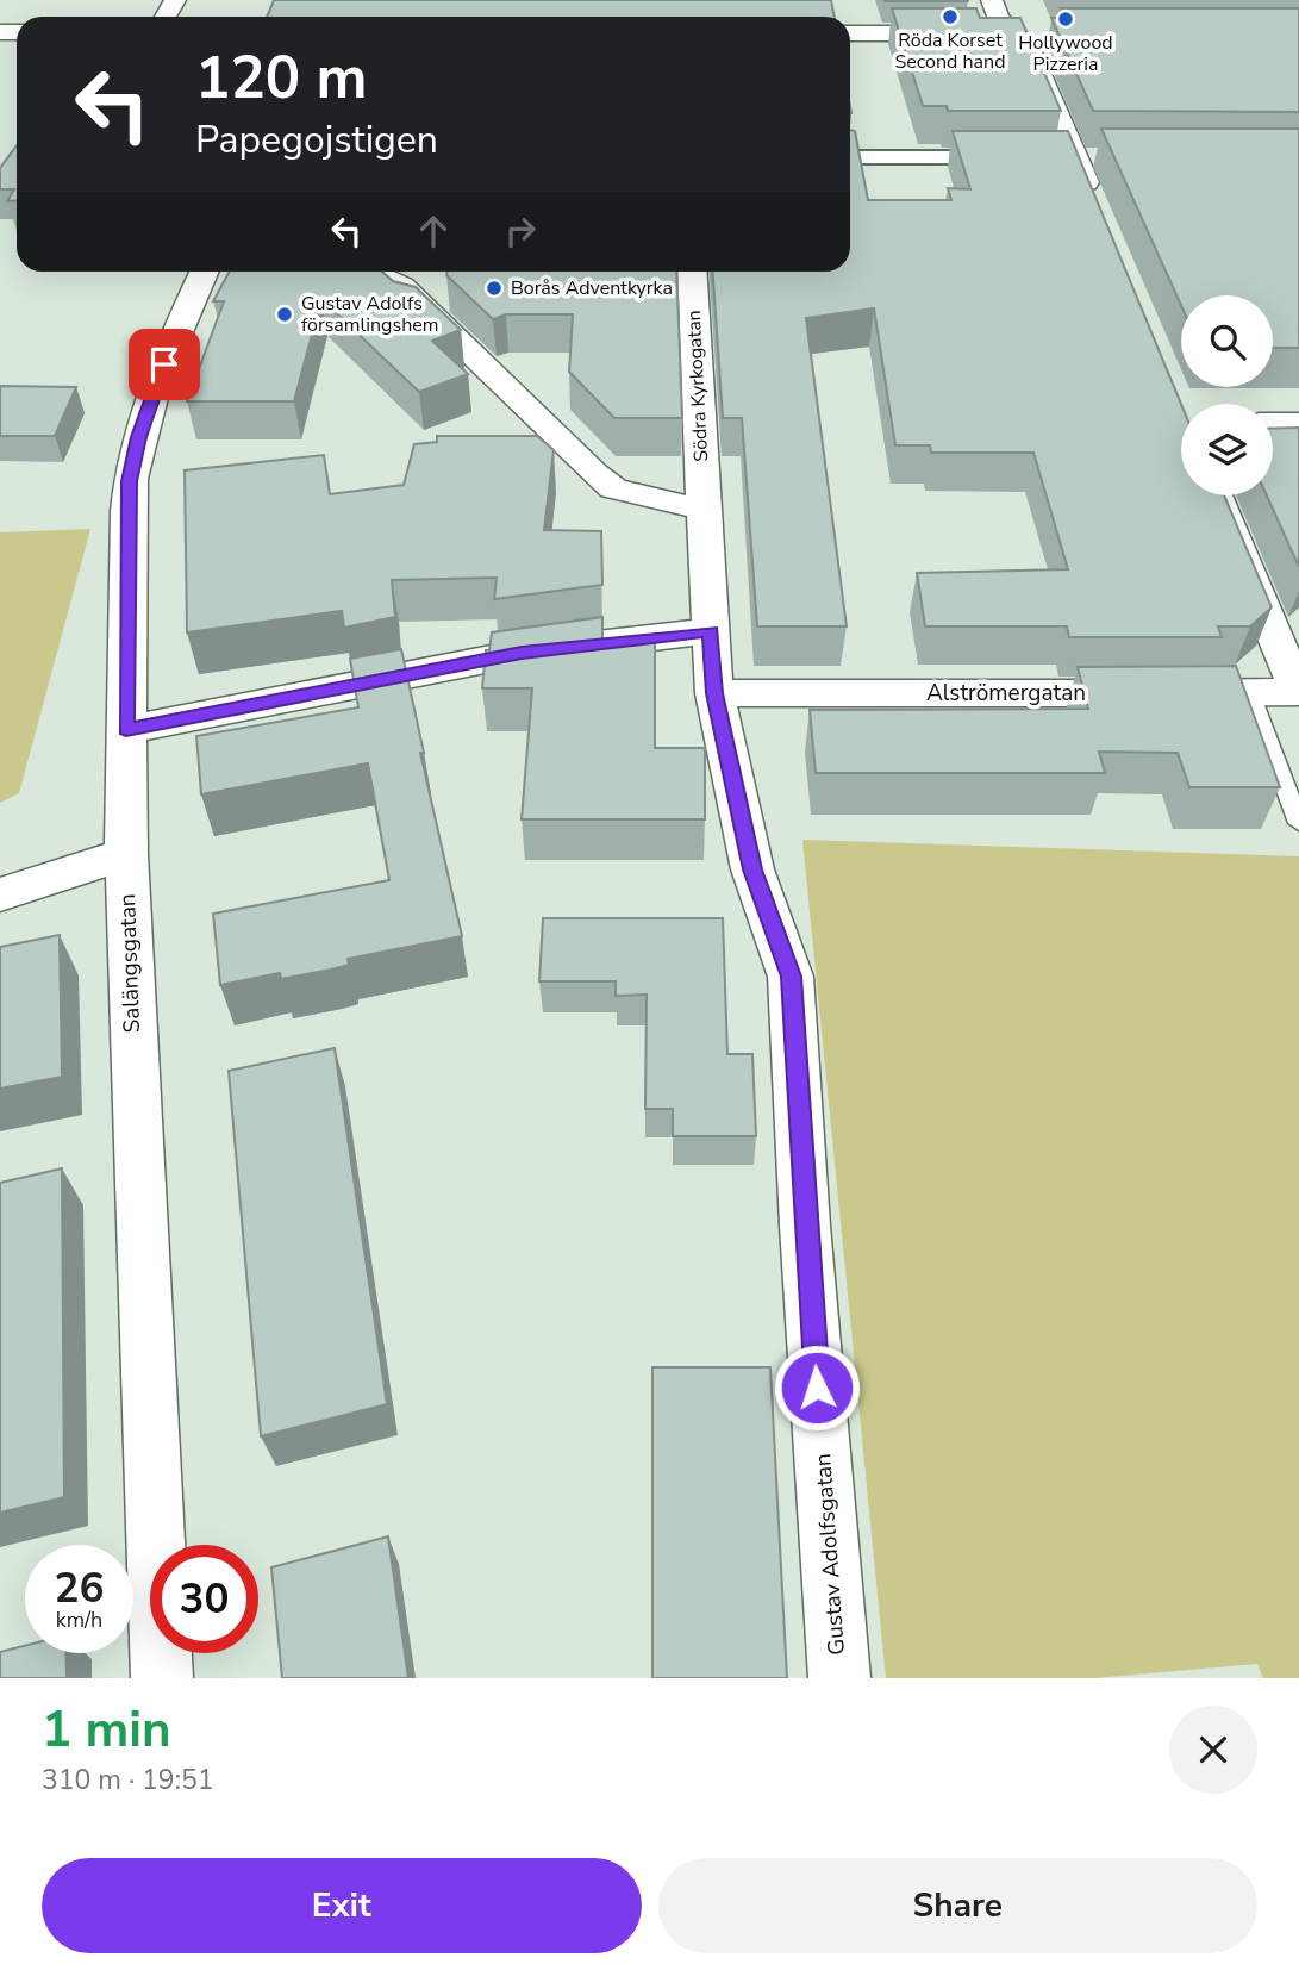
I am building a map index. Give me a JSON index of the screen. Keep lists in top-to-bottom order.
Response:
{
  "streets": {
    "street": [
      "Södra Kyrkogatan",
      "Alströmergatan",
      "Salängsgatan",
      "Gustav Adolfsgatan"
    ]
  },
  "crossings": [
    ["Södra Kyrkogatan", "Gustav Adolfsgatan"],
    ["Alströmergatan", "Gustav Adolfsgatan"]
  ],
  "places": [
    "Röda Korset Second hand",
    "Hollywood Pizzeria",
    "Borås Adventkyrka",
    "Gustav Adolfs församlingshem"
  ],
  "page": {
    "turn": ["120 m", "Papegojstigen"],
    "speed": "26 km/h",
    "limit": "30",
    "heading": ["1 min", "310 m · 19:51"],
    "buttons": ["Exit", "Share"]
  }
}
